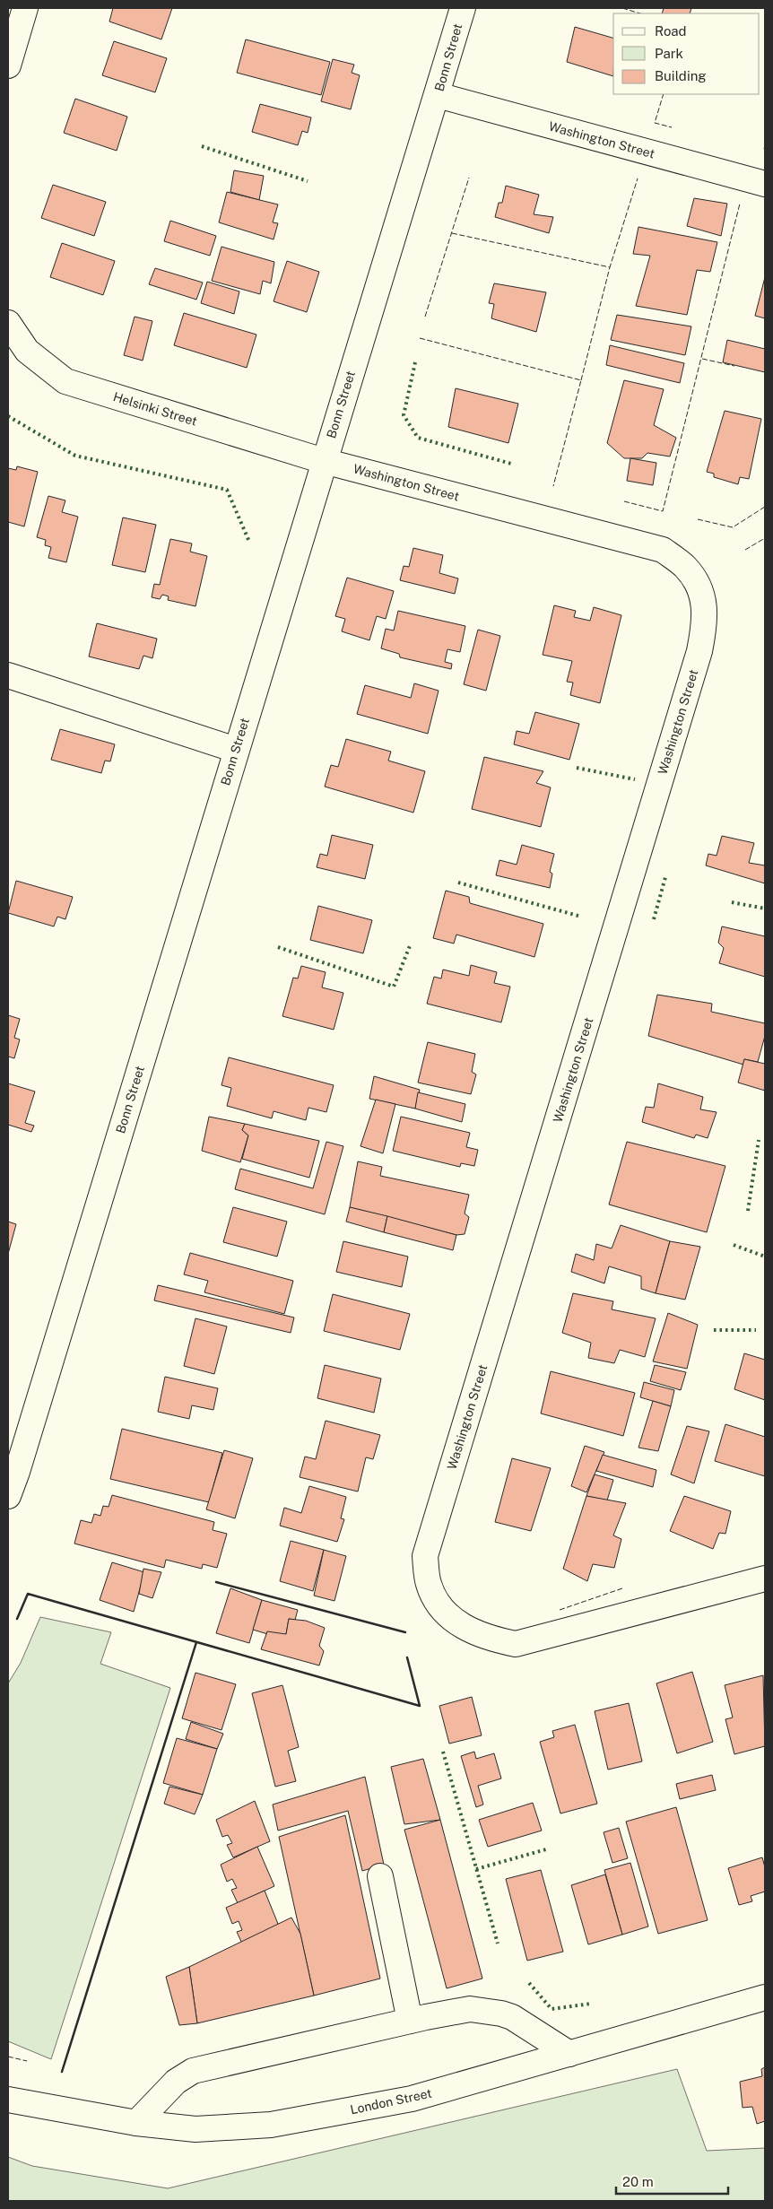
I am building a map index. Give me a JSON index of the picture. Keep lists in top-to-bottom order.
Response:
{
  "streets": {
    "street": [
      "Bonn Street",
      "Washington Street",
      "Helsinki Street",
      "London Street"
    ]
  },
  "crossings": [
    ["Bonn Street", "Washington Street"],
    ["Bonn Street", "Helsinki Street"],
    ["Washington Street", "Helsinki Street"]
  ],
  "legend": ["Road", "Park", "Building"],
  "scale_bar": "20 m"
}
